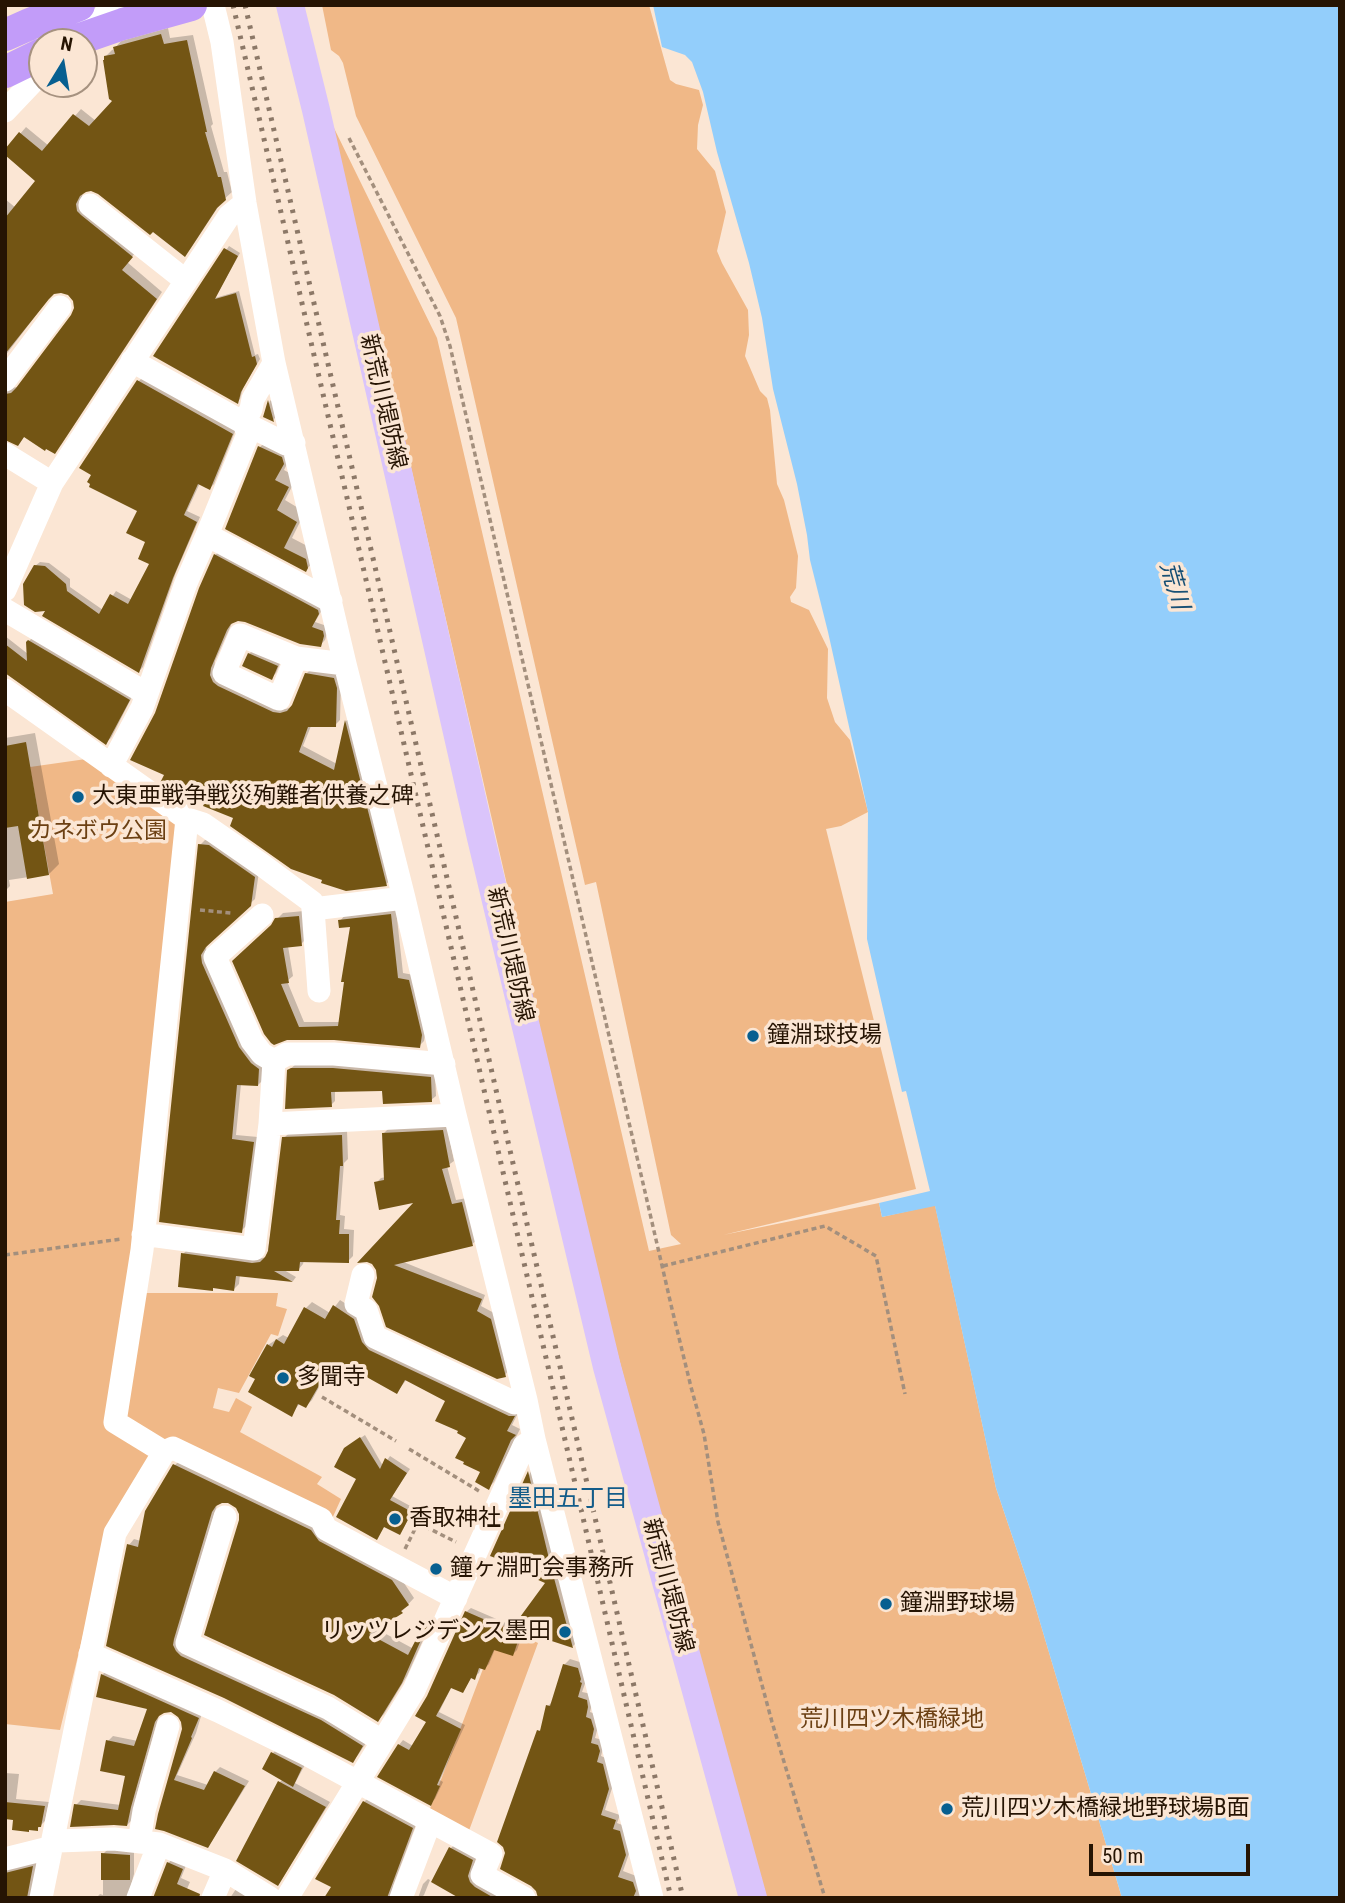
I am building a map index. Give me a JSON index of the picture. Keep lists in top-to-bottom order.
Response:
{
  "streets": {
    "main road": ["新荒川堤防線"]
  },
  "districts": ["墨田五丁目"],
  "water": ["荒川"],
  "parks": ["カネボウ公園", "荒川四ツ木橋緑地"],
  "places": [
    "大東亜戦争戦災殉難者供養之碑",
    "鐘淵球技場",
    "多聞寺",
    "香取神社",
    "鐘ヶ淵町会事務所",
    "鐘淵野球場",
    "リッツレジデンス墨田",
    "荒川四ツ木橋緑地野球場B面"
  ],
  "scale_bar": "50 m",
  "north": "top"
}
